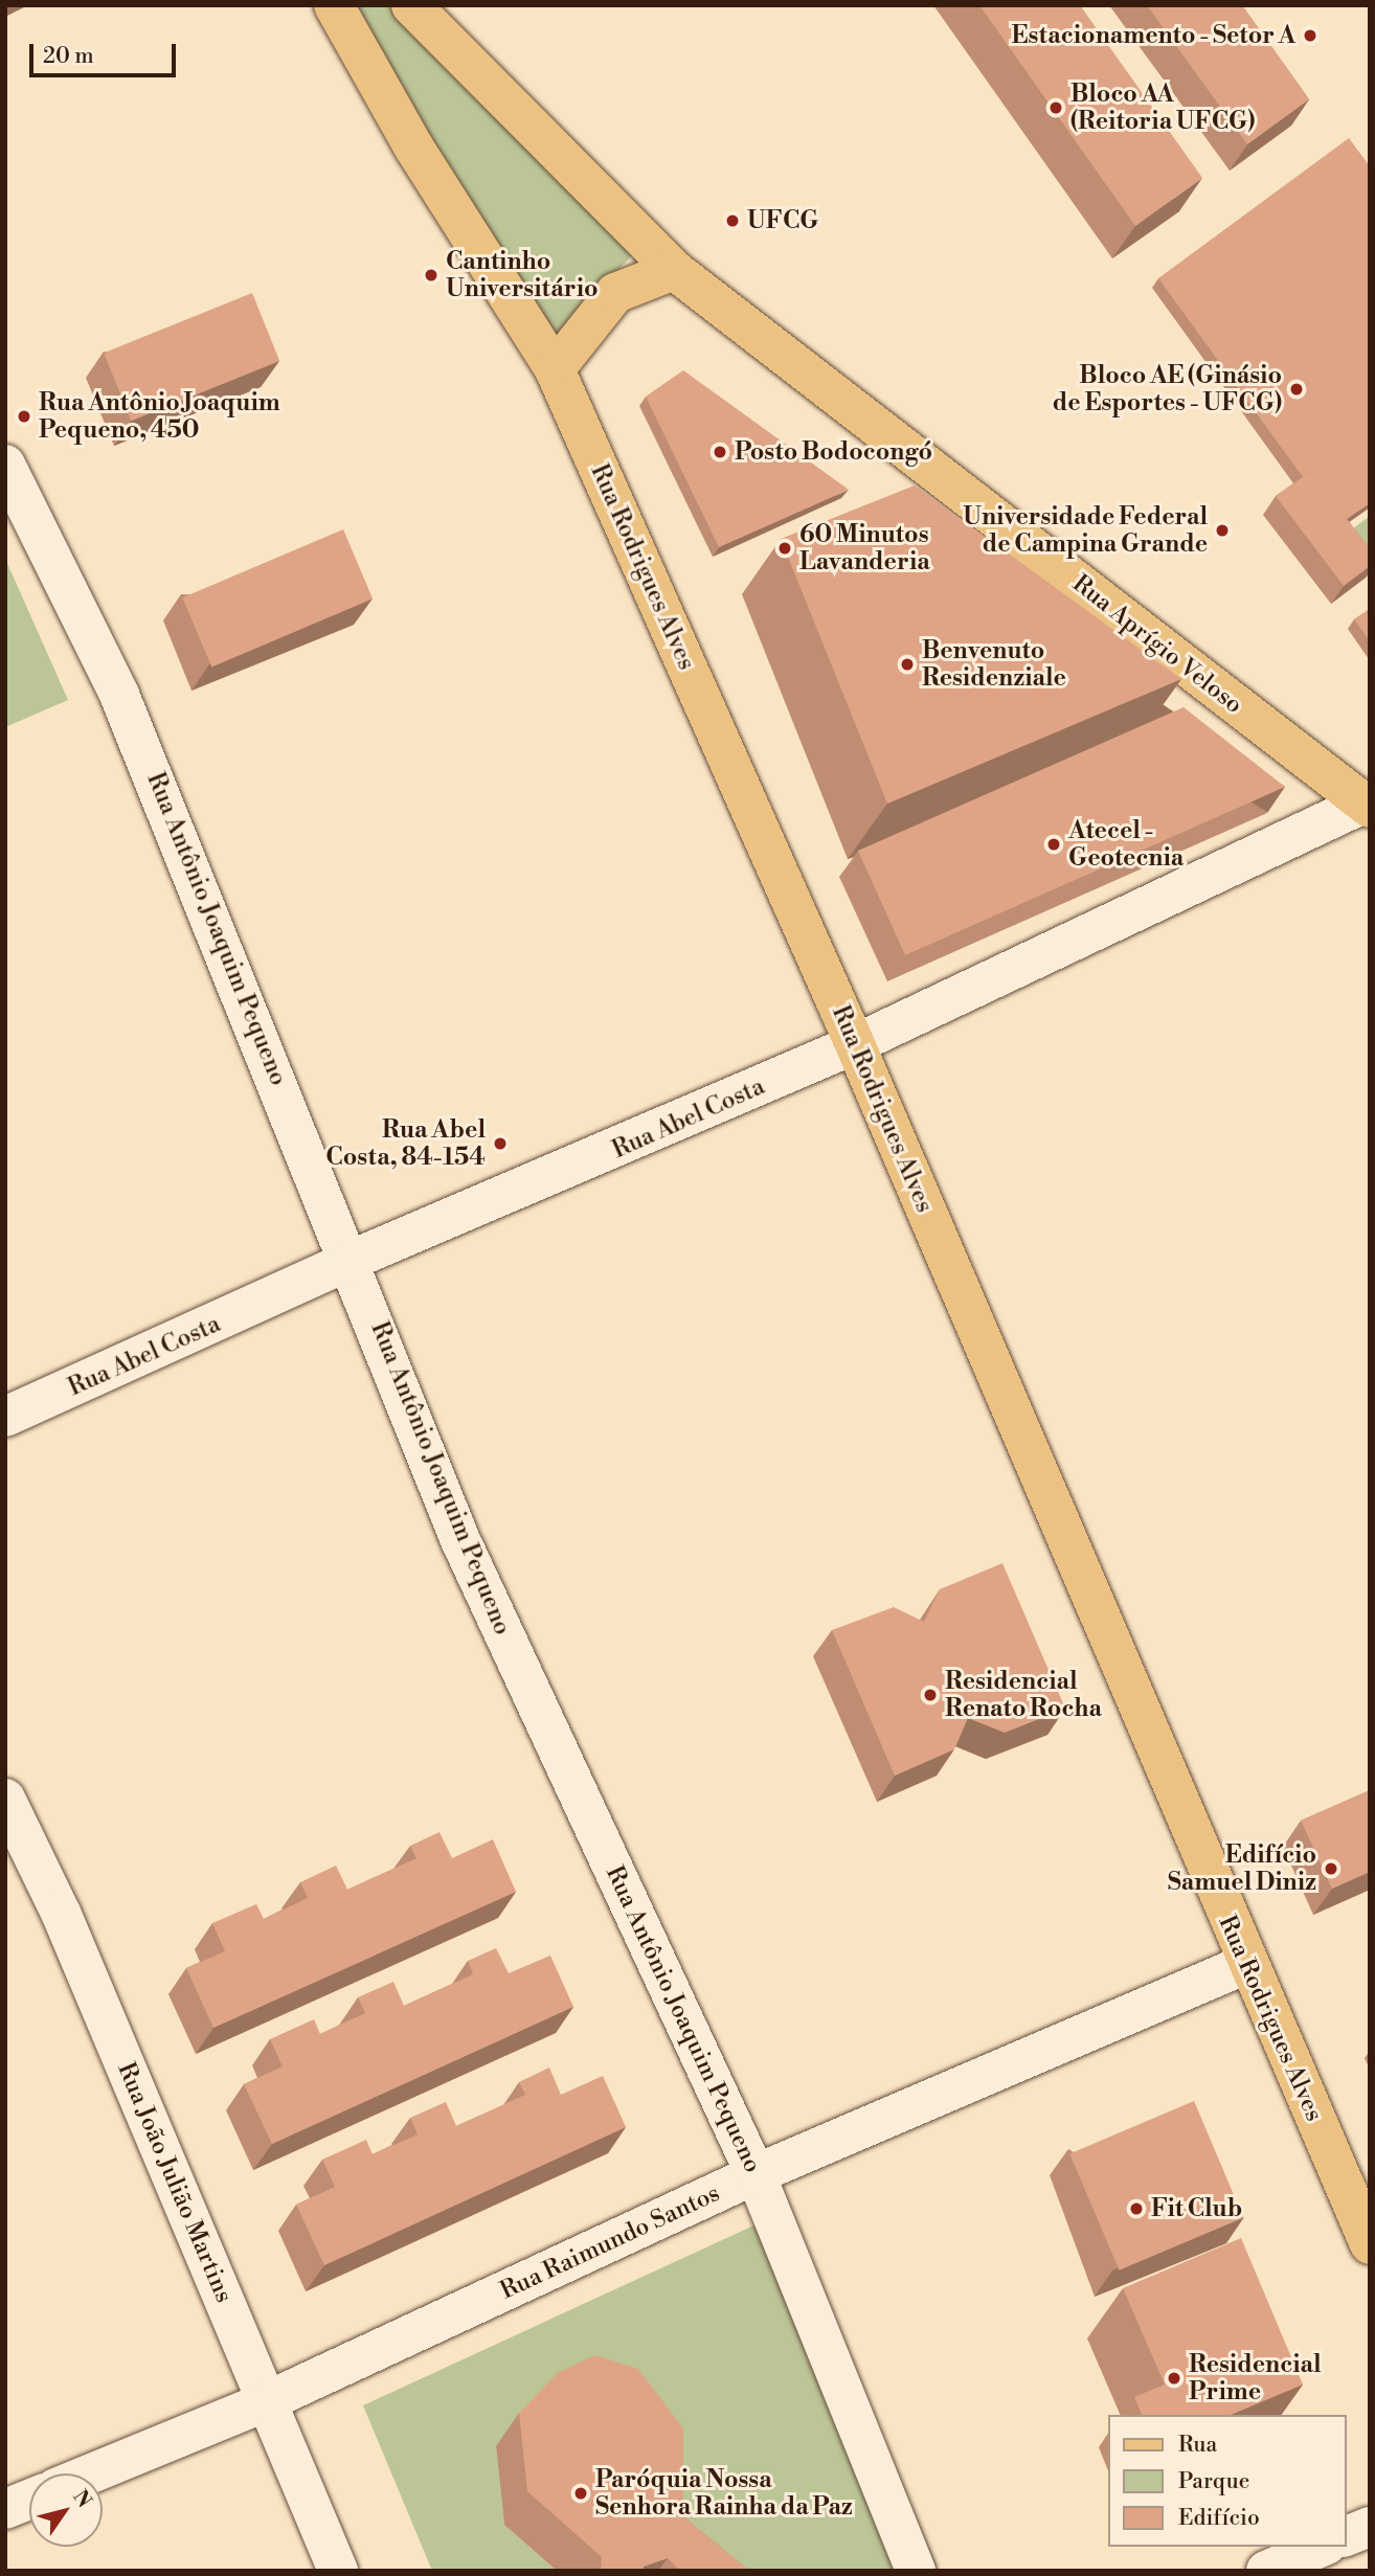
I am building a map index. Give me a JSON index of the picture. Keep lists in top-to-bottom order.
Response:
{
  "streets": {
    "main road": ["Rua Rodrigues Alves", "Rua Aprígio Veloso"],
    "street": [
      "Rua Antônio Joaquim Pequeno",
      "Rua Abel Costa",
      "Rua João Julião Martins",
      "Rua Raimundo Santos"
    ]
  },
  "crossings": [
    ["Rua Rodrigues Alves", "Rua Abel Costa"],
    ["Rua Rodrigues Alves", "Rua Raimundo Santos"],
    ["Rua Aprígio Veloso", "Rua Abel Costa"],
    ["Rua Antônio Joaquim Pequeno", "Rua Abel Costa"],
    ["Rua Antônio Joaquim Pequeno", "Rua Raimundo Santos"],
    ["Rua João Julião Martins", "Rua Raimundo Santos"]
  ],
  "places": [
    "Estacionamento - Setor A",
    "Bloco AA (Reitoria UFCG)",
    "UFCG",
    "Cantinho Universitário",
    "Bloco AE (Ginásio de Esportes - UFCG)",
    "Rua Antônio Joaquim Pequeno, 450",
    "Posto Bodocongó",
    "Universidade Federal de Campina Grande",
    "60 Minutos Lavanderia",
    "Benvenuto Residenziale",
    "Atecel - Geotecnia",
    "Rua Abel Costa, 84-154",
    "Residencial Renato Rocha",
    "Edifício Samuel Diniz",
    "Fit Club",
    "Residencial Prime",
    "Paróquia Nossa Senhora Rainha da Paz"
  ],
  "legend": ["Rua", "Parque", "Edifício"],
  "scale_bar": "20 m",
  "north": "top right"
}
